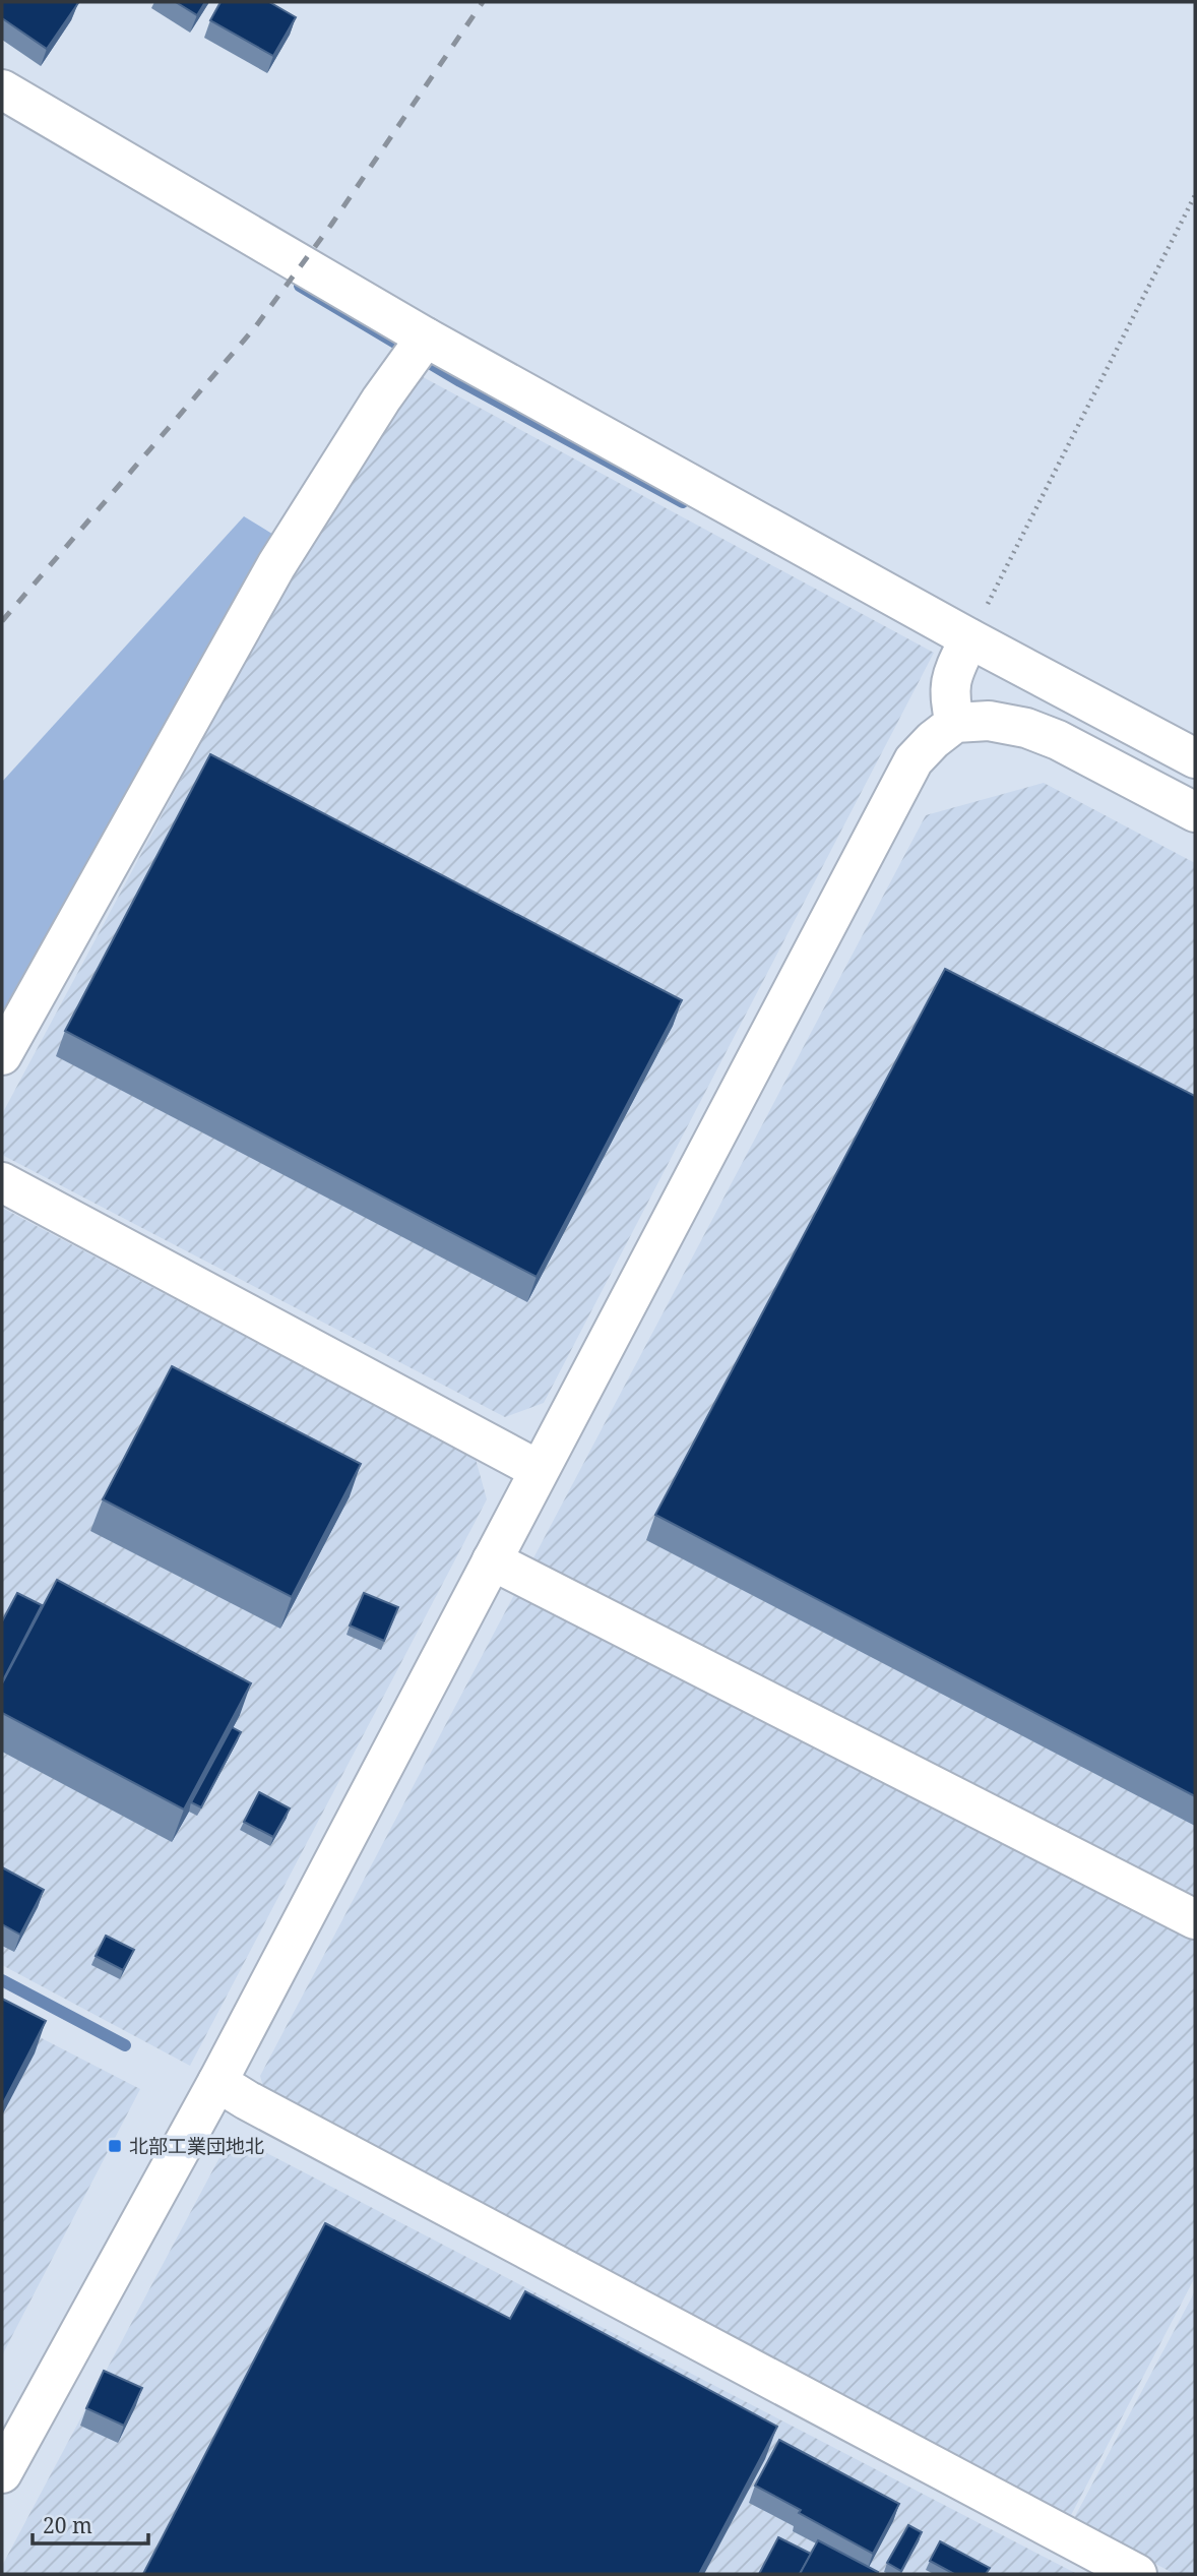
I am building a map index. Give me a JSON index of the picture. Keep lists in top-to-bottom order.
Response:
{
  "places": {
    "transit": ["北部工業団地北"]
  },
  "scale_bar": "20 m"
}
